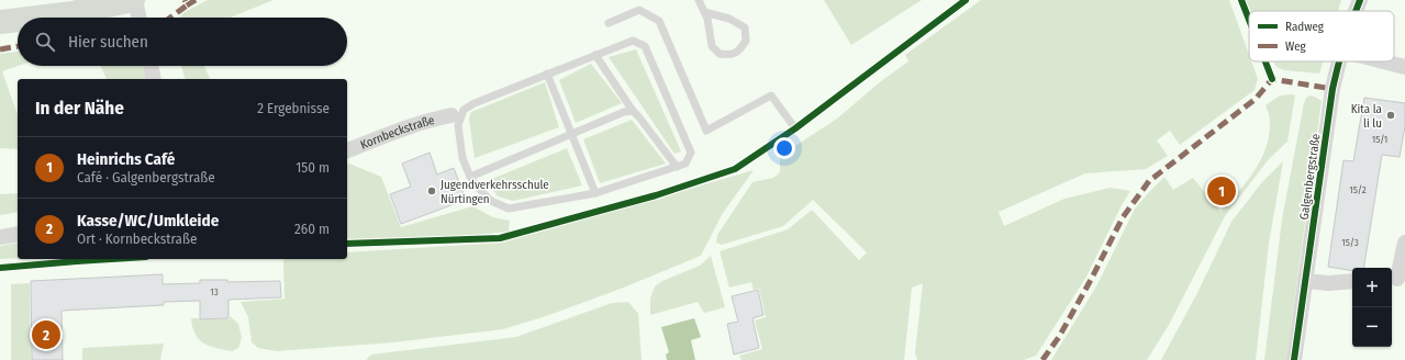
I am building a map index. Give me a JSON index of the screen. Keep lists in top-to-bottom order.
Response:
{
  "streets": {
    "street": ["Kornbeckstraße", "Galgenbergstraße"]
  },
  "places": ["Kita la li lu", "Jugendverkehrsschule Nürtingen"],
  "house_numbers": [
    "15/1",
    "15/2",
    "15/3",
    "13"
  ],
  "legend": ["Radweg", "Weg"],
  "page": {
    "search": "Hier suchen",
    "heading": ["In der Nähe", "2 Ergebnisse"],
    "list": [
      {
        "mark": "1",
        "name": "Heinrichs Café",
        "note": "Café · Galgenbergstraße",
        "value": "150 m"
      },
      {
        "mark": "2",
        "name": "Kasse/WC/Umkleide",
        "note": "Ort · Kornbeckstraße",
        "value": "260 m"
      }
    ],
    "pins": ["1", "2"],
    "map_buttons": ["+", "−"]
  }
}
